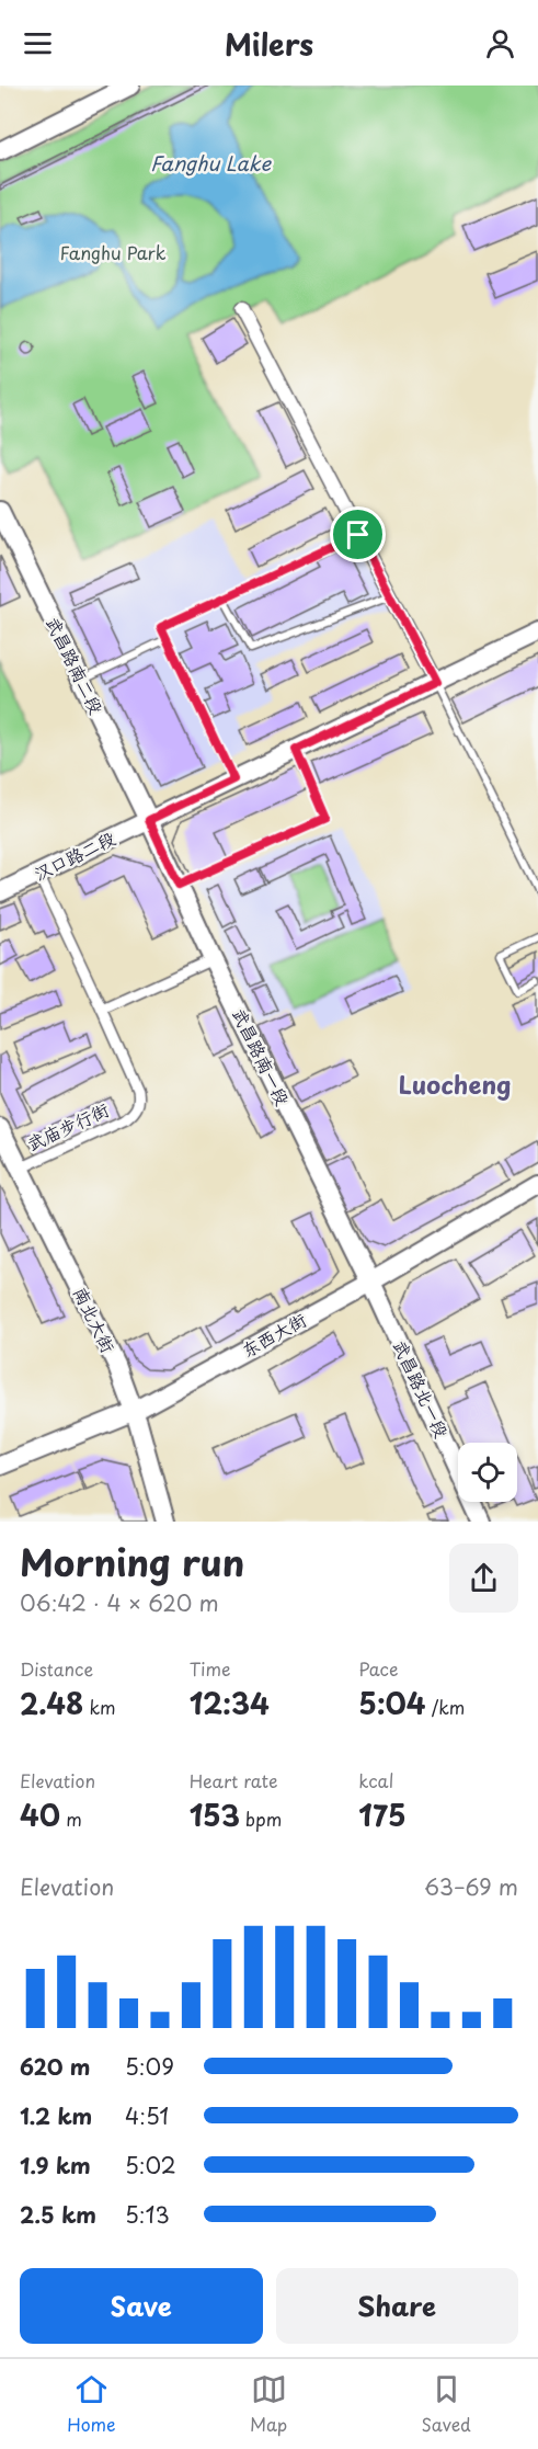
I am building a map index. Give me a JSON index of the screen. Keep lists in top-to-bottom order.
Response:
{
  "streets": {
    "street": [
      "武昌路南二段",
      "汉口路二段",
      "武昌路南一段",
      "武庙步行街",
      "南北大街",
      "东西大街",
      "武昌路北一段"
    ]
  },
  "crossings": [
    ["武昌路南二段", "汉口路二段"],
    ["武昌路南二段", "武昌路南一段"],
    ["汉口路二段", "武昌路南一段"],
    ["汉口路二段", "武庙步行街"],
    ["武昌路南一段", "东西大街"],
    ["武昌路南一段", "武昌路北一段"],
    ["武庙步行街", "南北大街"],
    ["南北大街", "东西大街"],
    ["东西大街", "武昌路北一段"]
  ],
  "districts": ["Luocheng"],
  "water": ["Fanghu Lake"],
  "parks": ["Fanghu Park"],
  "page": {
    "header": "Milers",
    "heading": ["Morning run", "06:42 · 4 × 620 m"],
    "stats": [
      ["Distance", "2.48 km"],
      ["Time", "12:34"],
      ["Pace", "5:04 /km"],
      ["Elevation", "40 m"],
      ["Heart rate", "153 bpm"],
      ["kcal", "175"]
    ],
    "chart": ["Elevation", "63–69 m"],
    "list": [
      {
        "name": "620 m",
        "note": "5:09"
      },
      {
        "name": "1.2 km",
        "note": "4:51"
      },
      {
        "name": "1.9 km",
        "note": "5:02"
      },
      {
        "name": "2.5 km",
        "note": "5:13"
      }
    ],
    "buttons": ["Save", "Share"],
    "tabs": ["Home", "Map", "Saved"]
  }
}
